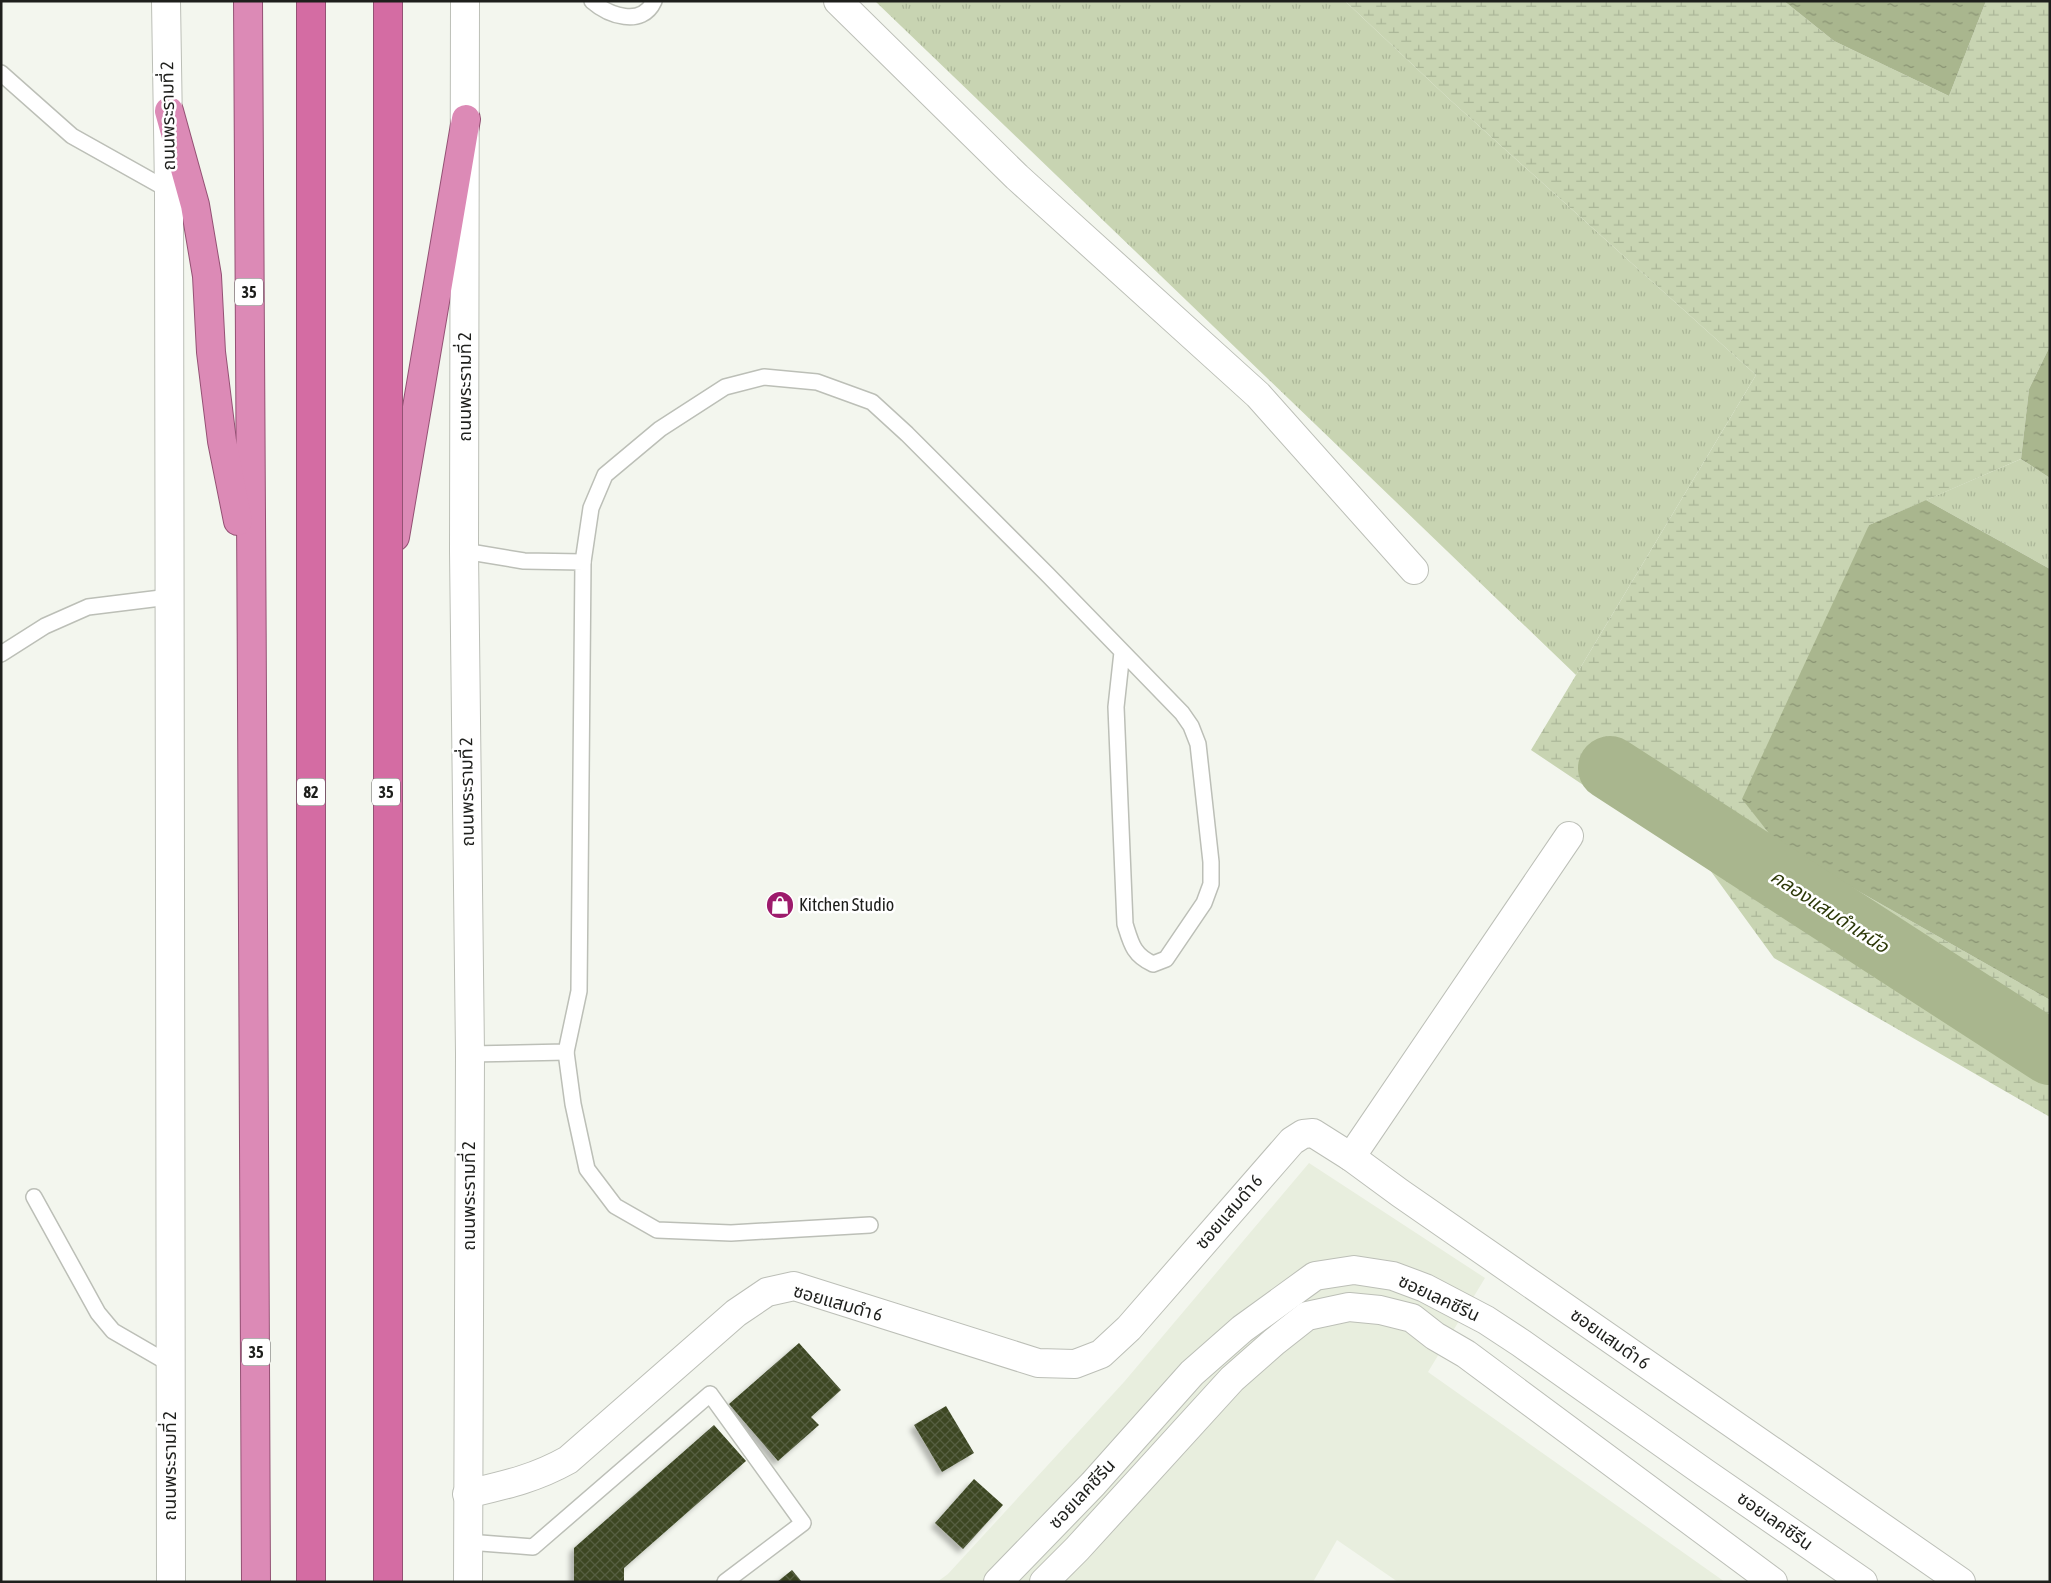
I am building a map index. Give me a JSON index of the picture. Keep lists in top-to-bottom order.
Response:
{
  "streets": {
    "highway": ["35", "82"],
    "street": ["ถนนพระรามที่ 2", "ซอยแสมดำ 6", "ซอยเลคซีรีน"]
  },
  "crossings": [
    ["ถนนพระรามที่ 2", "ซอยแสมดำ 6"]
  ],
  "water": ["คลองแสมดำเหนือ"],
  "places": {
    "shop": ["Kitchen Studio"]
  }
}
